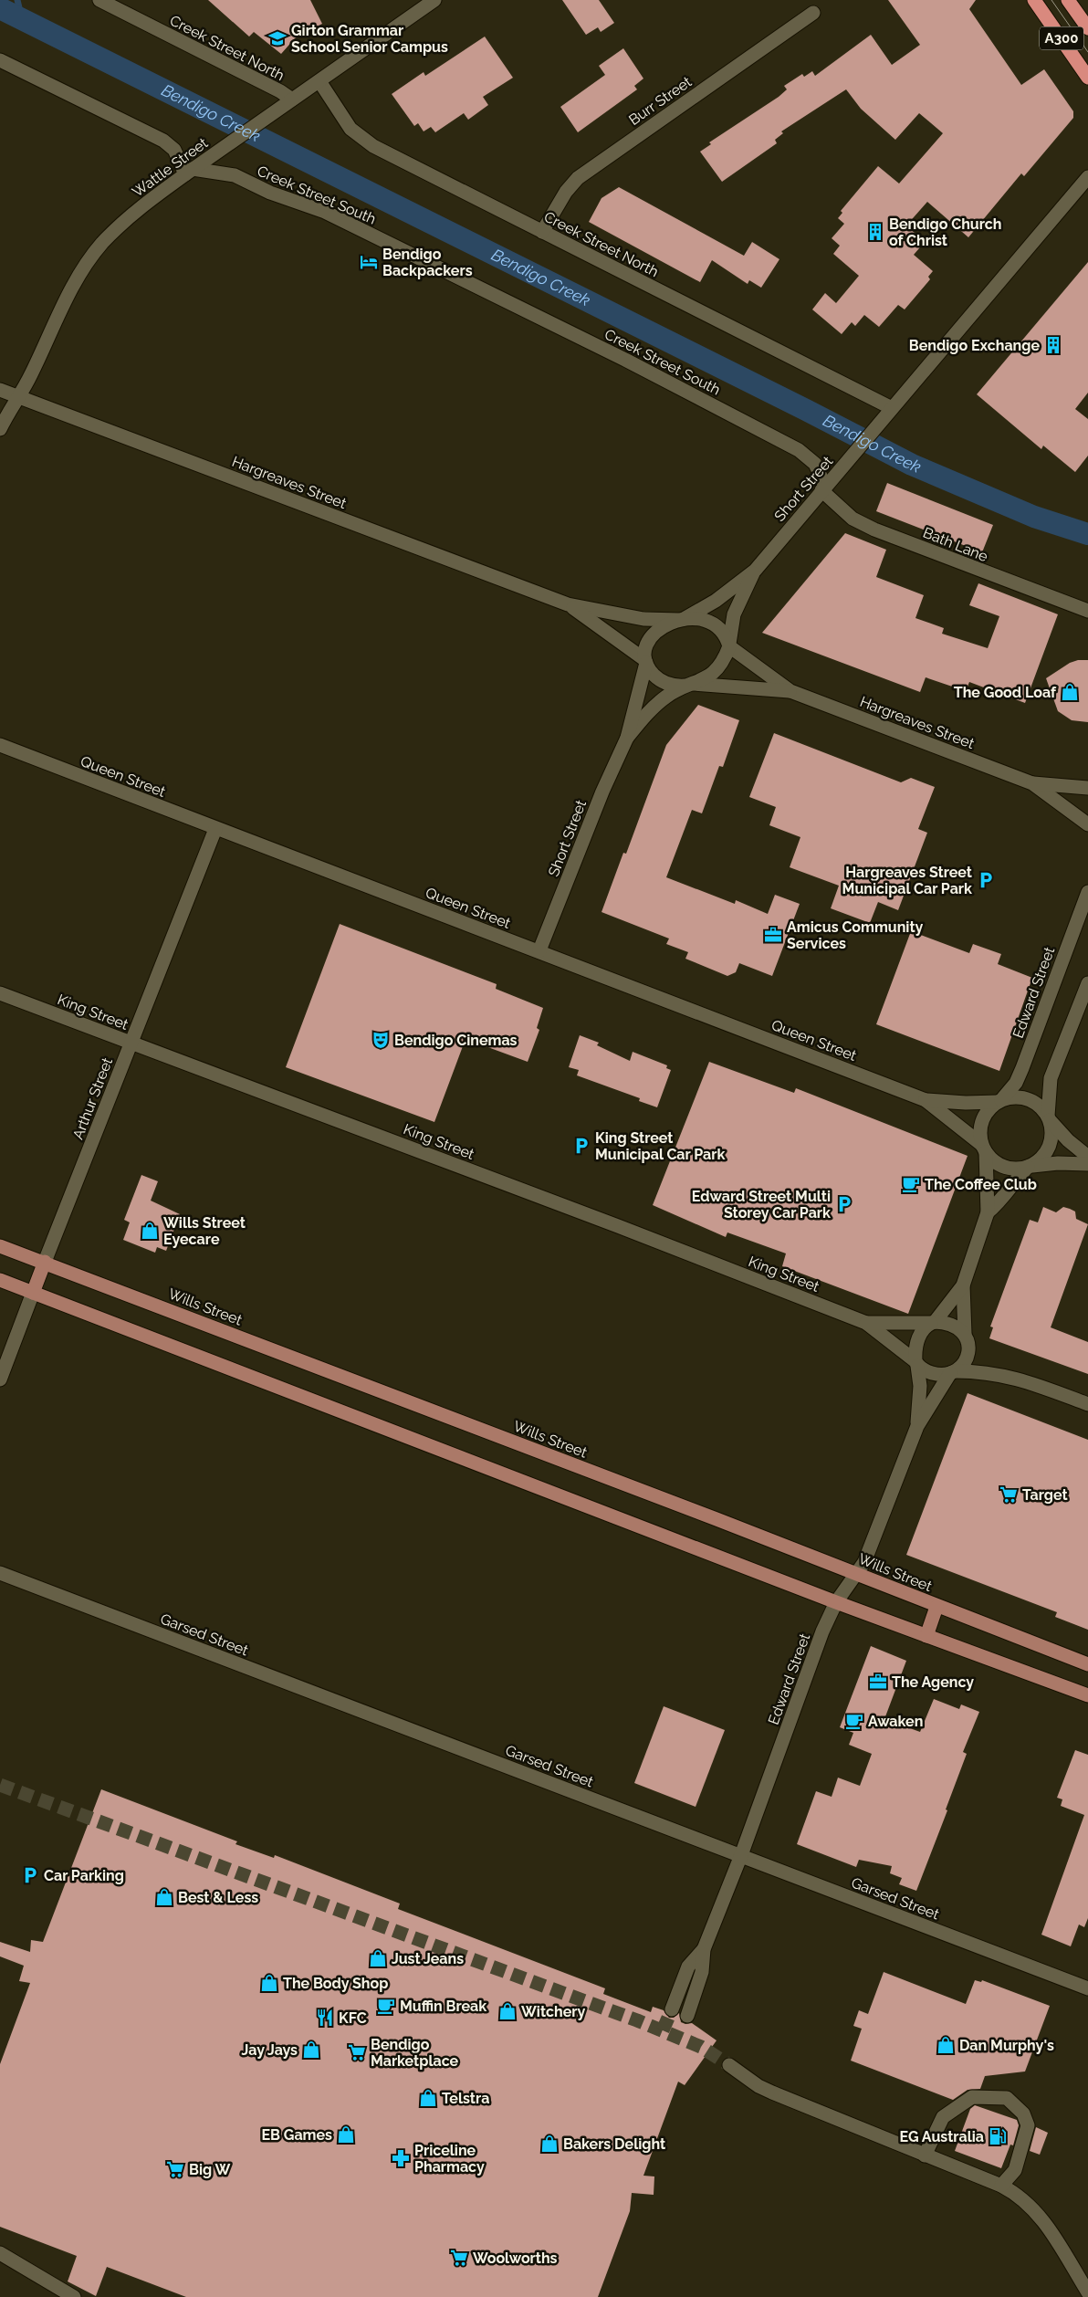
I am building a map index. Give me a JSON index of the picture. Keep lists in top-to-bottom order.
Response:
{
  "streets": {
    "highway": ["A300"],
    "main road": ["Arthur Street", "Wills Street"],
    "street": [
      "Creek Street North",
      "Burr Street",
      "Wattle Street",
      "Creek Street South",
      "Hargreaves Street",
      "Short Street",
      "Bath Lane",
      "Queen Street",
      "Edward Street",
      "King Street",
      "Garsed Street"
    ]
  },
  "crossings": [
    ["Creek Street North", "Burr Street"],
    ["Creek Street North", "Wattle Street"],
    ["Creek Street North", "Short Street"],
    ["Wattle Street", "Creek Street South"],
    ["Wattle Street", "Hargreaves Street"],
    ["Creek Street South", "Short Street"],
    ["Creek Street South", "Bath Lane"],
    ["Hargreaves Street", "Short Street"],
    ["Short Street", "Bath Lane"],
    ["Short Street", "Queen Street"],
    ["Queen Street", "Edward Street"],
    ["Queen Street", "Arthur Street"],
    ["Edward Street", "King Street"],
    ["Edward Street", "Wills Street"],
    ["Edward Street", "Garsed Street"],
    ["King Street", "Arthur Street"],
    ["Arthur Street", "Wills Street"]
  ],
  "water": ["Bendigo Creek"],
  "places": {
    "school or university": ["Girton Grammar School Senior Campus"],
    "building": ["Bendigo Church of Christ", "Bendigo Exchange"],
    "hotel": ["Bendigo Backpackers"],
    "shop": [
      "The Good Loaf",
      "Wills Street Eyecare",
      "Best & Less",
      "Just Jeans",
      "The Body Shop",
      "Witchery",
      "Dan Murphy's",
      "Jay Jays",
      "Telstra",
      "EB Games",
      "Bakers Delight"
    ],
    "parking": [
      "Hargreaves Street Municipal Car Park",
      "King Street Municipal Car Park",
      "Edward Street Multi Storey Car Park",
      "Car Parking"
    ],
    "office": ["Amicus Community Services", "The Agency"],
    "theatre": ["Bendigo Cinemas"],
    "cafe": ["The Coffee Club", "Awaken", "Muffin Break"],
    "supermarket": [
      "Target",
      "Bendigo Marketplace",
      "Big W",
      "Woolworths"
    ],
    "restaurant": ["KFC"],
    "fuel station": ["EG Australia"],
    "pharmacy": ["Priceline Pharmacy"]
  }
}
